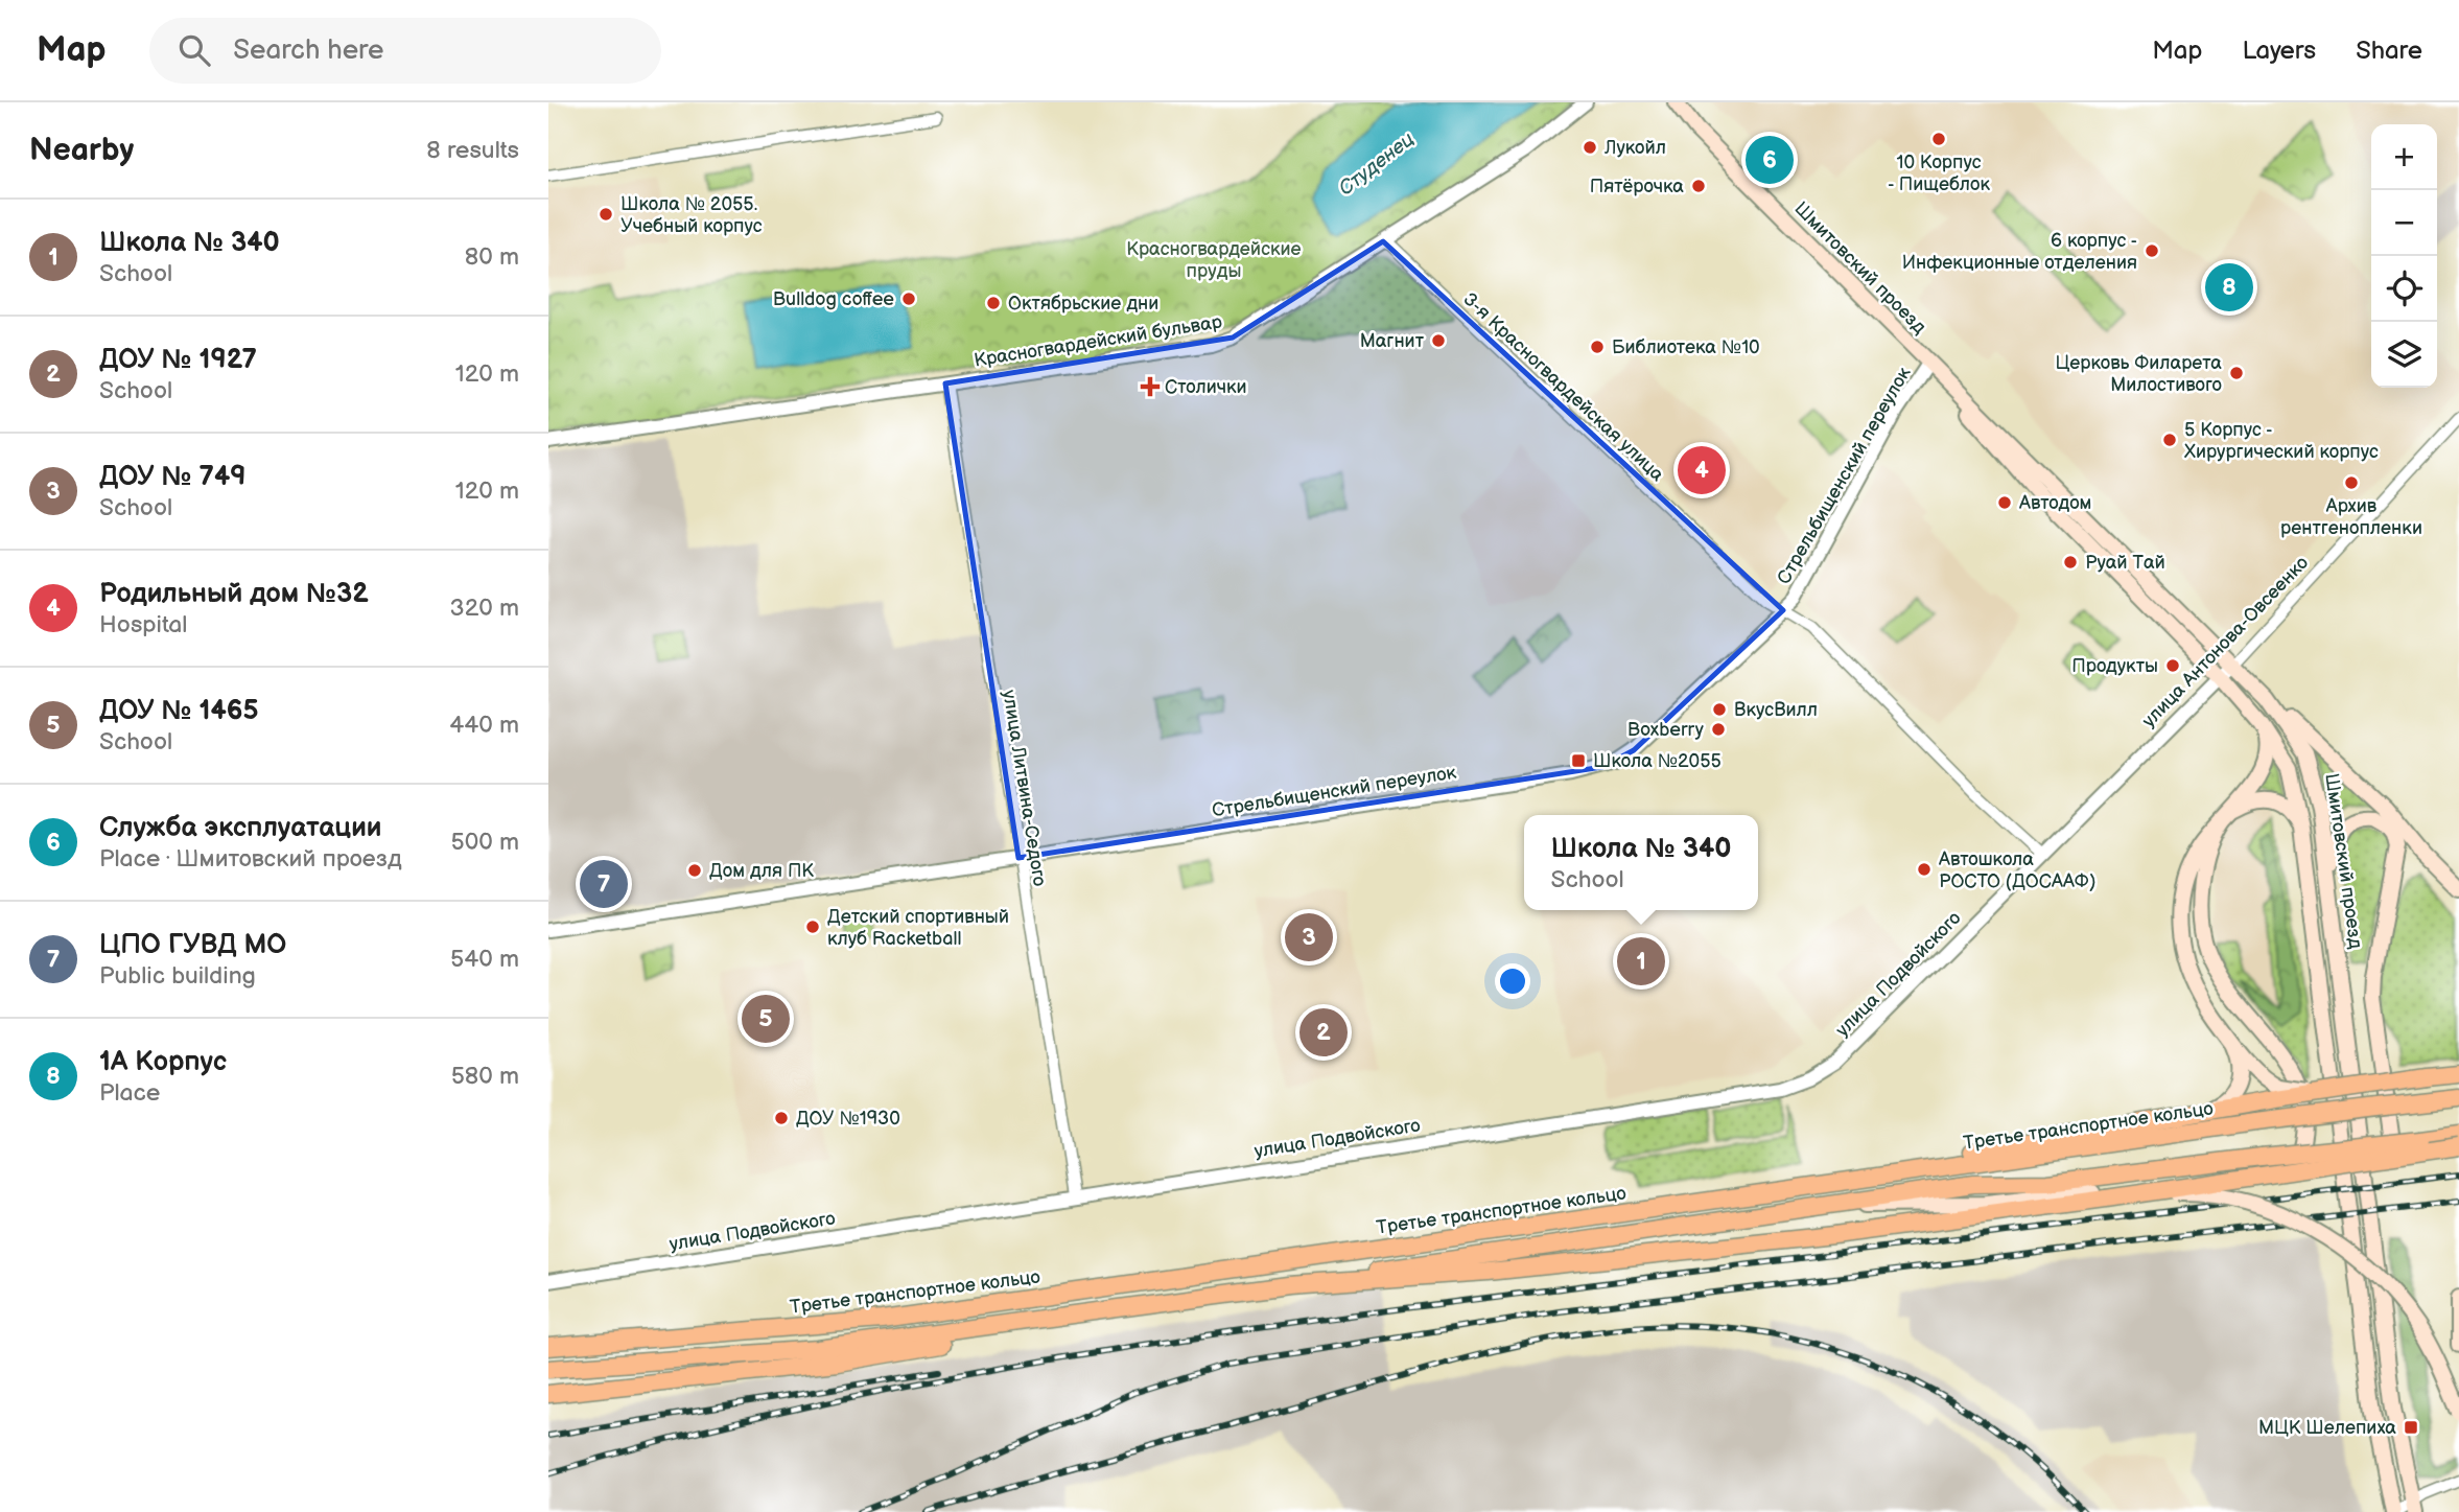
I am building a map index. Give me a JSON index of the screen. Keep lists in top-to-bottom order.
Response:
{
  "streets": {
    "main road": ["Шмитовский проезд", "Третье транспортное кольцо"],
    "street": [
      "Красногвардейский бульвар",
      "3-я Красногвардейская улица",
      "Стрельбищенский переулок",
      "улица Антонова-Овсеенко",
      "улица Литвина-Седого",
      "улица Подвойского"
    ]
  },
  "crossings": [
    ["Шмитовский проезд", "Стрельбищенский переулок"],
    ["Шмитовский проезд", "улица Антонова-Овсеенко"],
    ["Красногвардейский бульвар", "3-я Красногвардейская улица"],
    ["Красногвардейский бульвар", "улица Литвина-Седого"],
    ["3-я Красногвардейская улица", "Стрельбищенский переулок"],
    ["3-я Красногвардейская улица", "улица Антонова-Овсеенко"],
    ["3-я Красногвардейская улица", "улица Подвойского"],
    ["Стрельбищенский переулок", "улица Литвина-Седого"],
    ["улица Антонова-Овсеенко", "улица Подвойского"],
    ["улица Литвина-Седого", "улица Подвойского"]
  ],
  "water": ["Студенец"],
  "parks": ["Красногвардейские пруды"],
  "places": {
    "other": [
      "10 Корпус - Пищеблок",
      "Лукойл",
      "Пятёрочка",
      "Школа № 2055. Учебный корпус",
      "6 корпус - Инфекционные отделения",
      "Bulldog coffee",
      "Октябрьские дни",
      "Магнит",
      "Библиотека №10",
      "Церковь Филарета Милостивого",
      "5 Корпус - Хирургический корпус",
      "Архив рентгенопленки",
      "Автодом",
      "Руай Тай",
      "Продукты",
      "ВкусВилл",
      "Boxberry",
      "Автошкола РОСТО (ДОСААФ)",
      "Дом для ПК",
      "Детский спортивный клуб Racketball",
      "ДОУ №1930"
    ],
    "health": ["Столички"],
    "transit": ["Школа №2055", "МЦК Шелепиха"]
  },
  "page": {
    "header": "Map",
    "search": "Search here",
    "nav": ["Map", "Layers", "Share"],
    "heading": ["Nearby", "8 results"],
    "map_buttons": ["+", "−"],
    "pins": [
      "6",
      "8",
      "4",
      "7",
      "3",
      "1",
      "5",
      "2"
    ],
    "list": [
      {
        "mark": "1",
        "name": "Школа № 340",
        "note": "School",
        "value": "80 m"
      },
      {
        "mark": "2",
        "name": "ДОУ № 1927",
        "note": "School",
        "value": "120 m"
      },
      {
        "mark": "3",
        "name": "ДОУ № 749",
        "note": "School",
        "value": "120 m"
      },
      {
        "mark": "4",
        "name": "Родильный дом №32",
        "note": "Hospital",
        "value": "320 m"
      },
      {
        "mark": "5",
        "name": "ДОУ № 1465",
        "note": "School",
        "value": "440 m"
      },
      {
        "mark": "6",
        "name": "Служба эксплуатации",
        "note": "Place · Шмитовский проезд",
        "value": "500 m"
      },
      {
        "mark": "7",
        "name": "ЦПО ГУВД МО",
        "note": "Public building",
        "value": "540 m"
      },
      {
        "mark": "8",
        "name": "1А Корпус",
        "note": "Place",
        "value": "580 m"
      }
    ],
    "popup": ["Школа № 340", "School"]
  }
}
